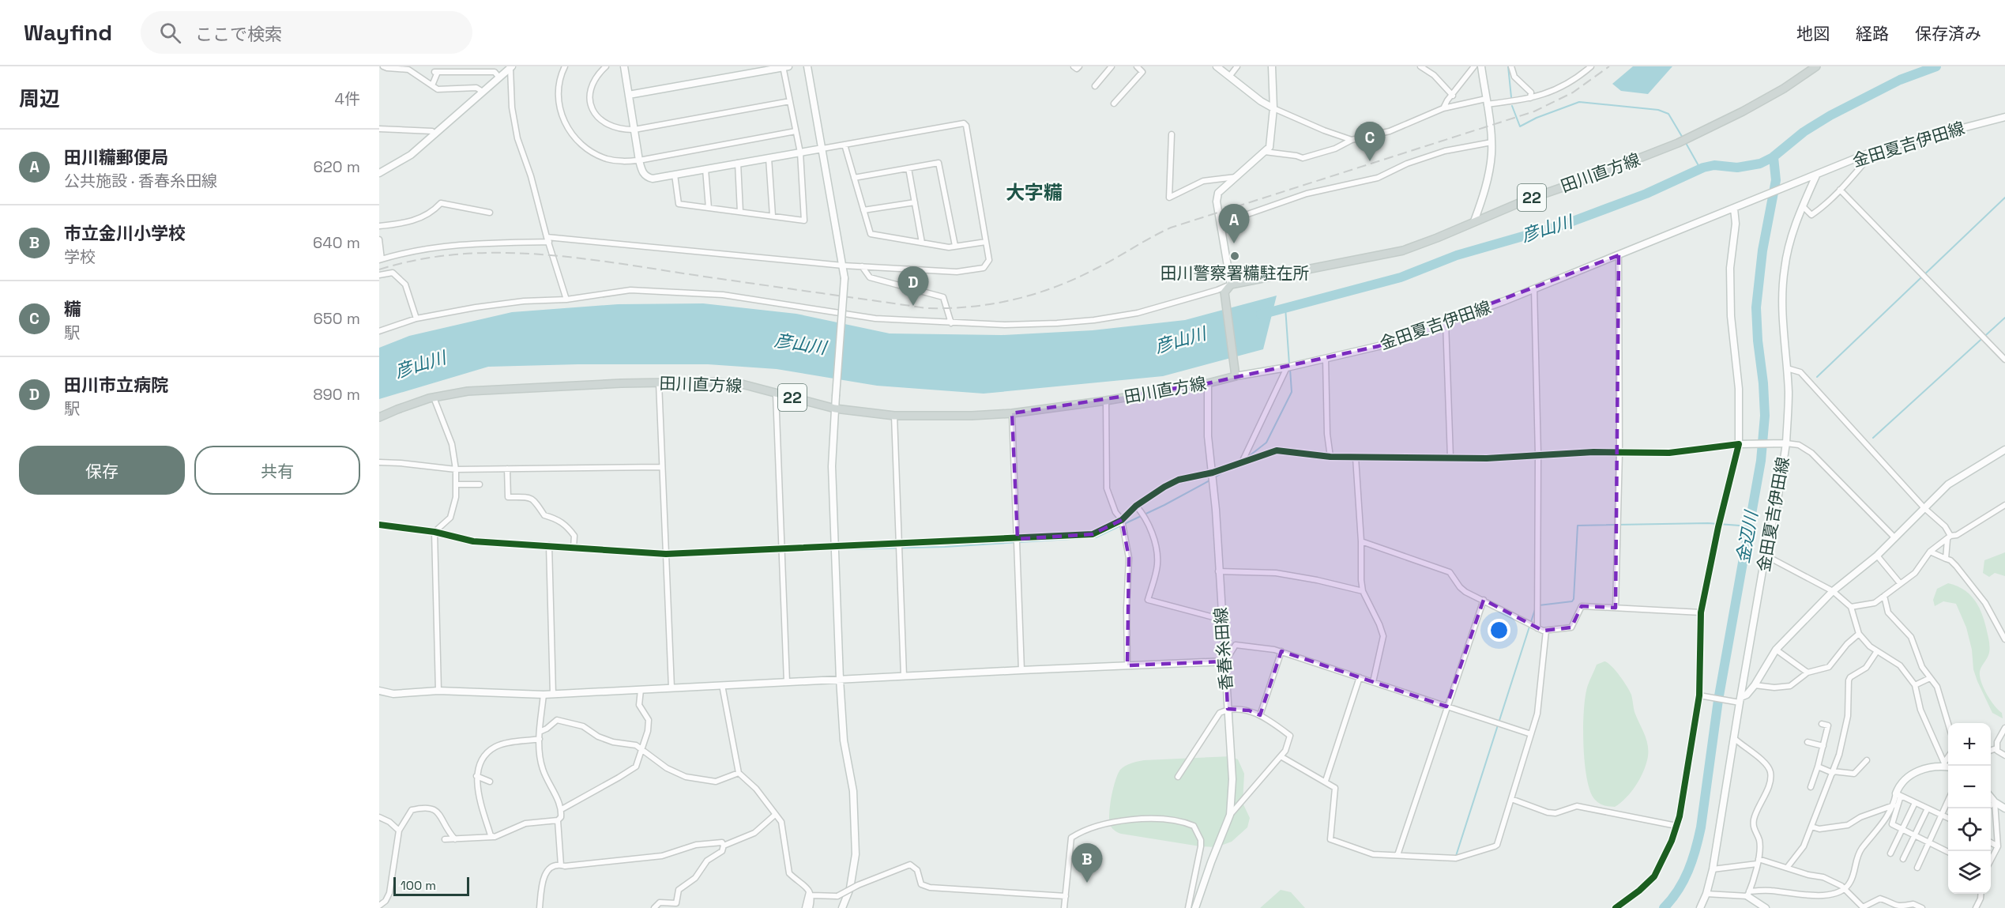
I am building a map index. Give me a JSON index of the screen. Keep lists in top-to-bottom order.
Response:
{
  "streets": {
    "main road": ["田川直方線", "22"],
    "street": ["金田夏吉伊田線", "香春糸田線"]
  },
  "crossings": [
    ["金田夏吉伊田線", "田川直方線"],
    ["田川直方線", "香春糸田線"]
  ],
  "districts": ["大字糒"],
  "water": ["彦山川", "金辺川"],
  "places": ["田川警察署糒駐在所"],
  "scale_bar": "100 m",
  "page": {
    "header": "Wayfind",
    "search": "ここで検索",
    "nav": ["地図", "経路", "保存済み"],
    "heading": ["周辺", "4件"],
    "pins": [
      "C",
      "A",
      "D",
      "B"
    ],
    "list": [
      {
        "mark": "A",
        "name": "田川糒郵便局",
        "note": "公共施設 · 香春糸田線",
        "value": "620 m"
      },
      {
        "mark": "B",
        "name": "市立金川小学校",
        "note": "学校",
        "value": "640 m"
      },
      {
        "mark": "C",
        "name": "糒",
        "note": "駅",
        "value": "650 m"
      },
      {
        "mark": "D",
        "name": "田川市立病院",
        "note": "駅",
        "value": "890 m"
      }
    ],
    "buttons": ["保存", "共有"],
    "map_buttons": ["+", "−"],
    "scale": "100 m"
  }
}
